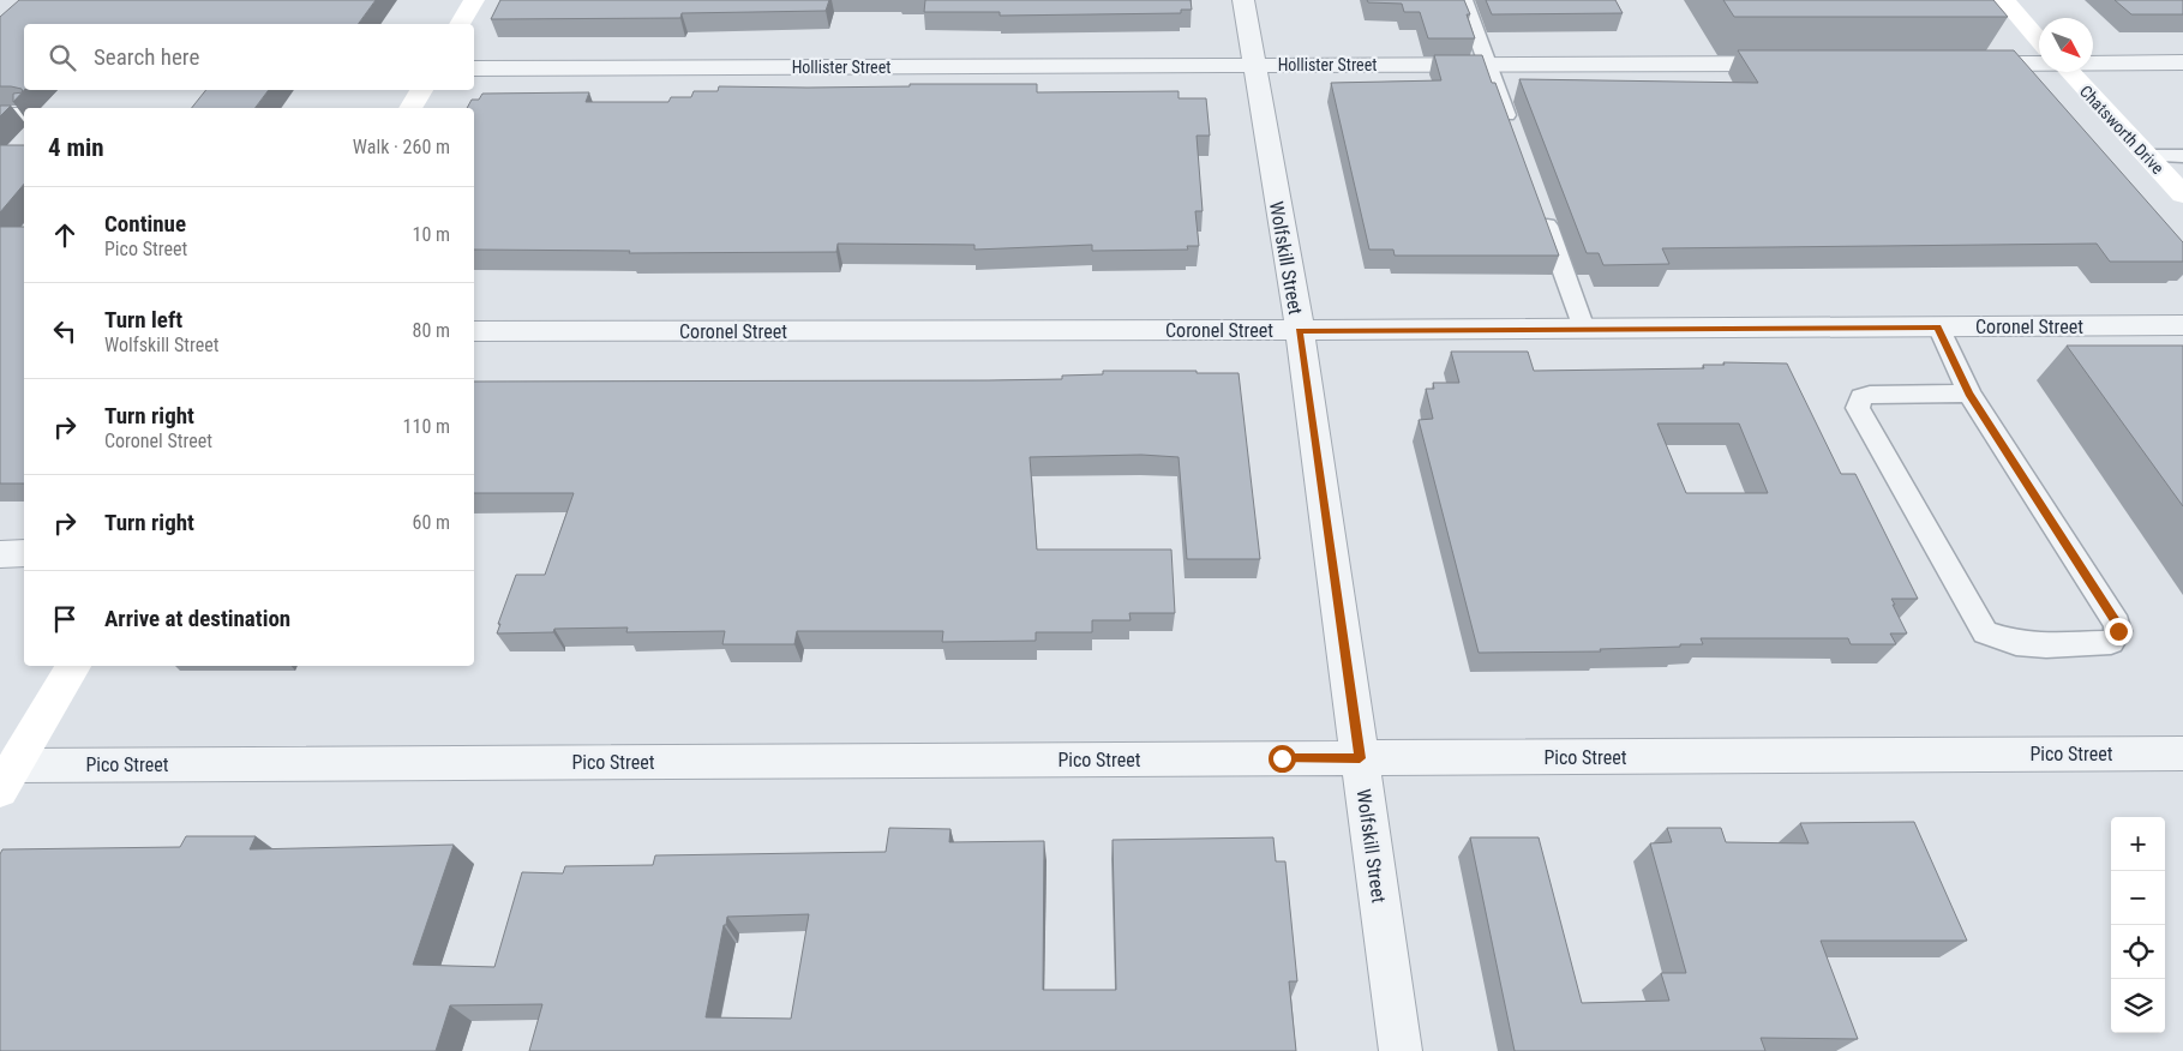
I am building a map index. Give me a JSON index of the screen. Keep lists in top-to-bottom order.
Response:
{
  "streets": {
    "main road": ["Chatsworth Drive"],
    "street": [
      "Hollister Street",
      "Wolfskill Street",
      "Coronel Street",
      "Pico Street"
    ]
  },
  "crossings": [
    ["Hollister Street", "Wolfskill Street"],
    ["Wolfskill Street", "Coronel Street"],
    ["Wolfskill Street", "Pico Street"]
  ],
  "north": "bottom right",
  "page": {
    "search": "Search here",
    "heading": ["4 min", "Walk · 260 m"],
    "list": [
      ["Continue", "Pico Street", "10 m"],
      ["Turn left", "Wolfskill Street", "80 m"],
      ["Turn right", "Coronel Street", "110 m"],
      ["Turn right", "60 m"],
      "Arrive at destination"
    ],
    "map_buttons": ["+", "−"]
  }
}
